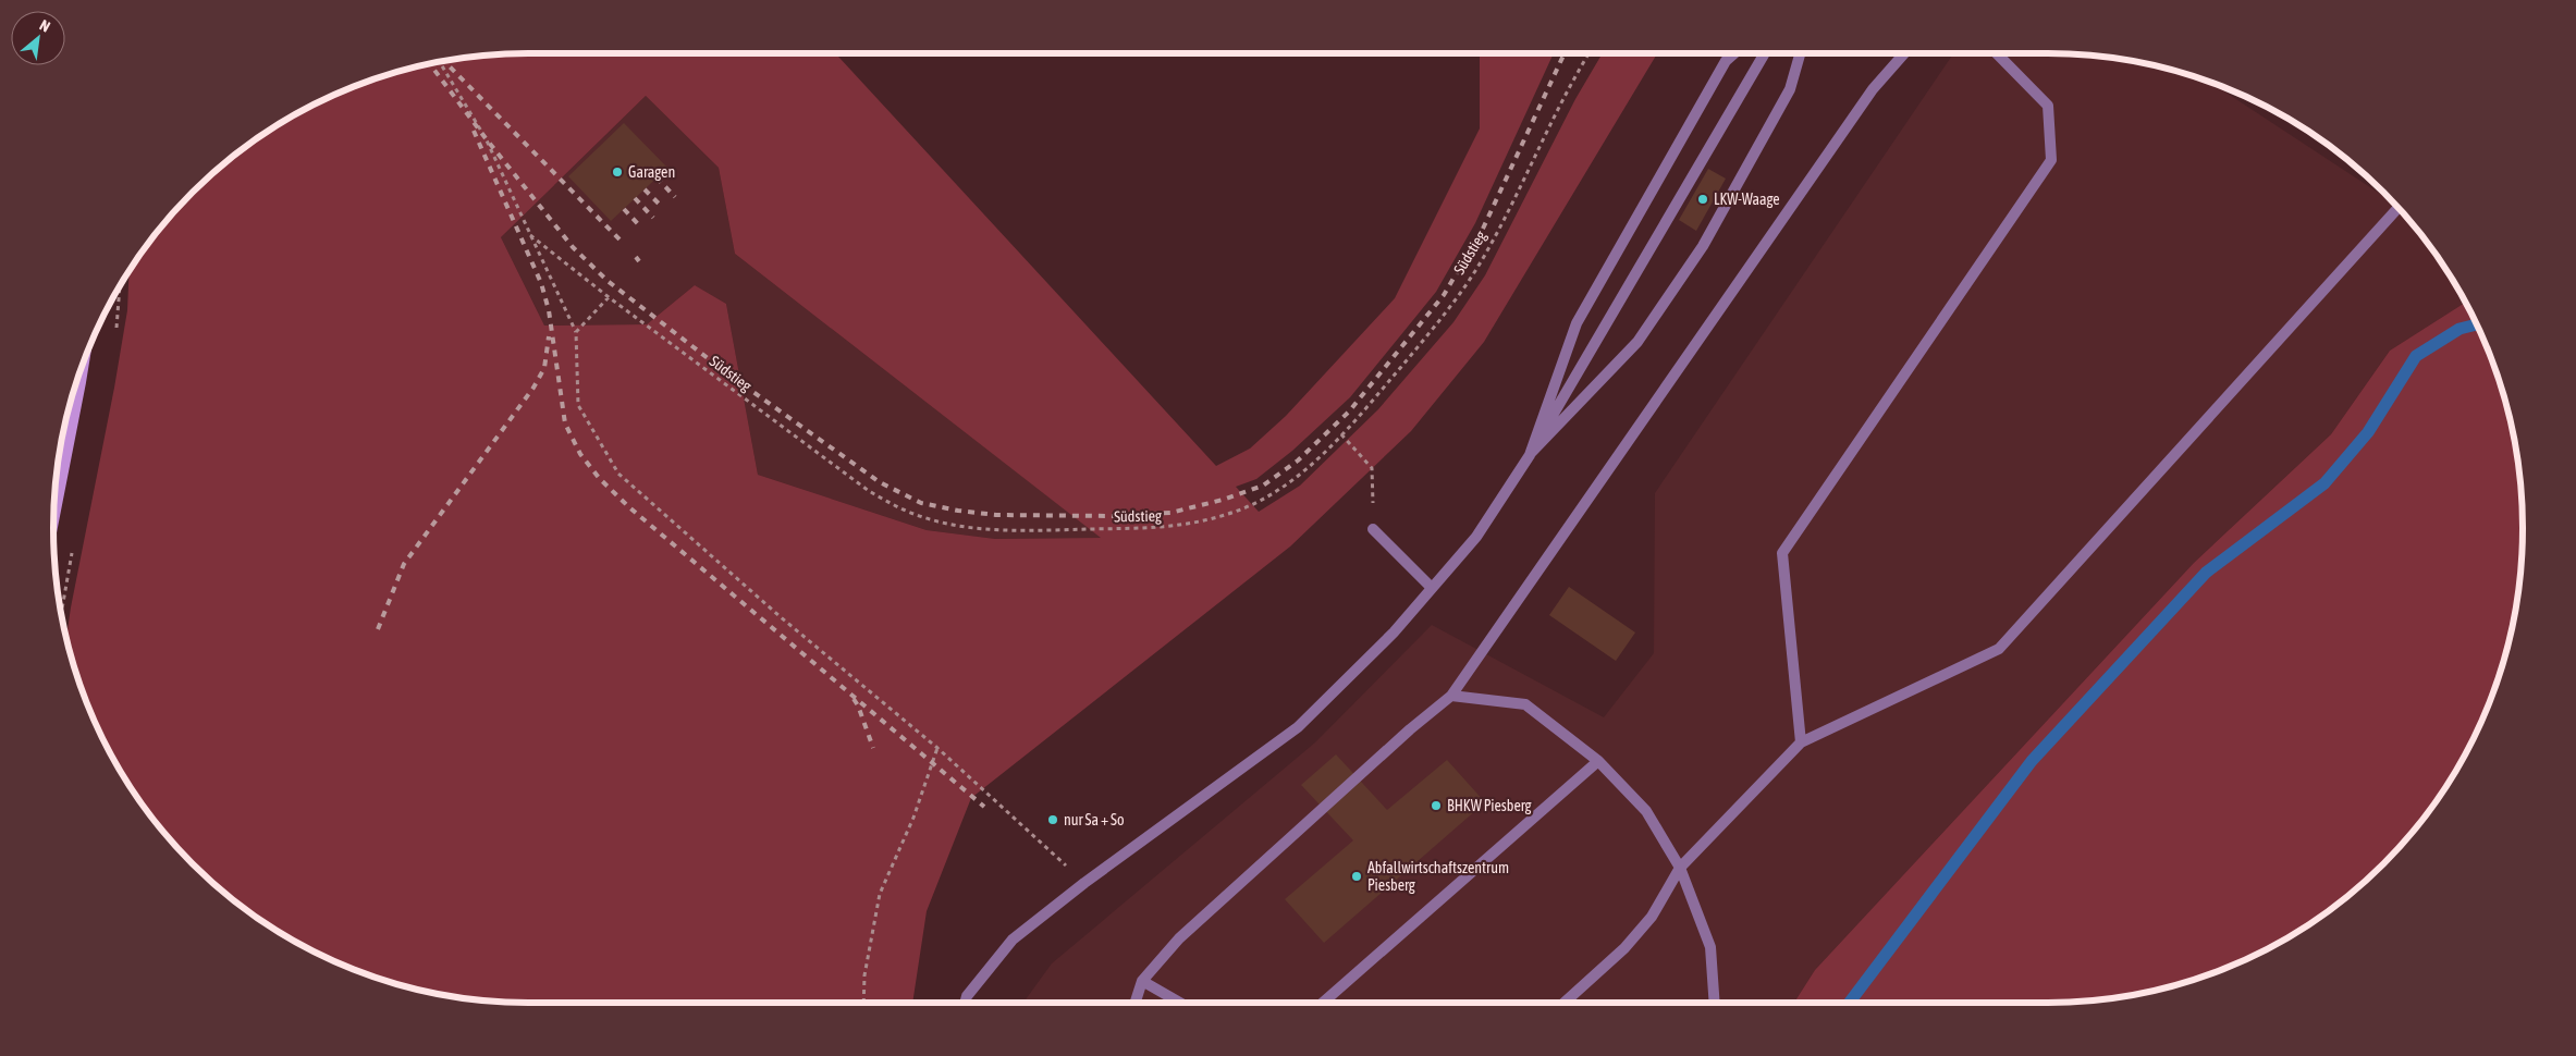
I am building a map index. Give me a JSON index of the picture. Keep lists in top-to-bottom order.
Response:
{
  "streets": {
    "path": ["Südstieg"]
  },
  "places": [
    "Garagen",
    "LKW-Waage",
    "BHKW Piesberg",
    "nur Sa + So",
    "Abfallwirtschaftszentrum Piesberg"
  ],
  "north": "top right"
}
